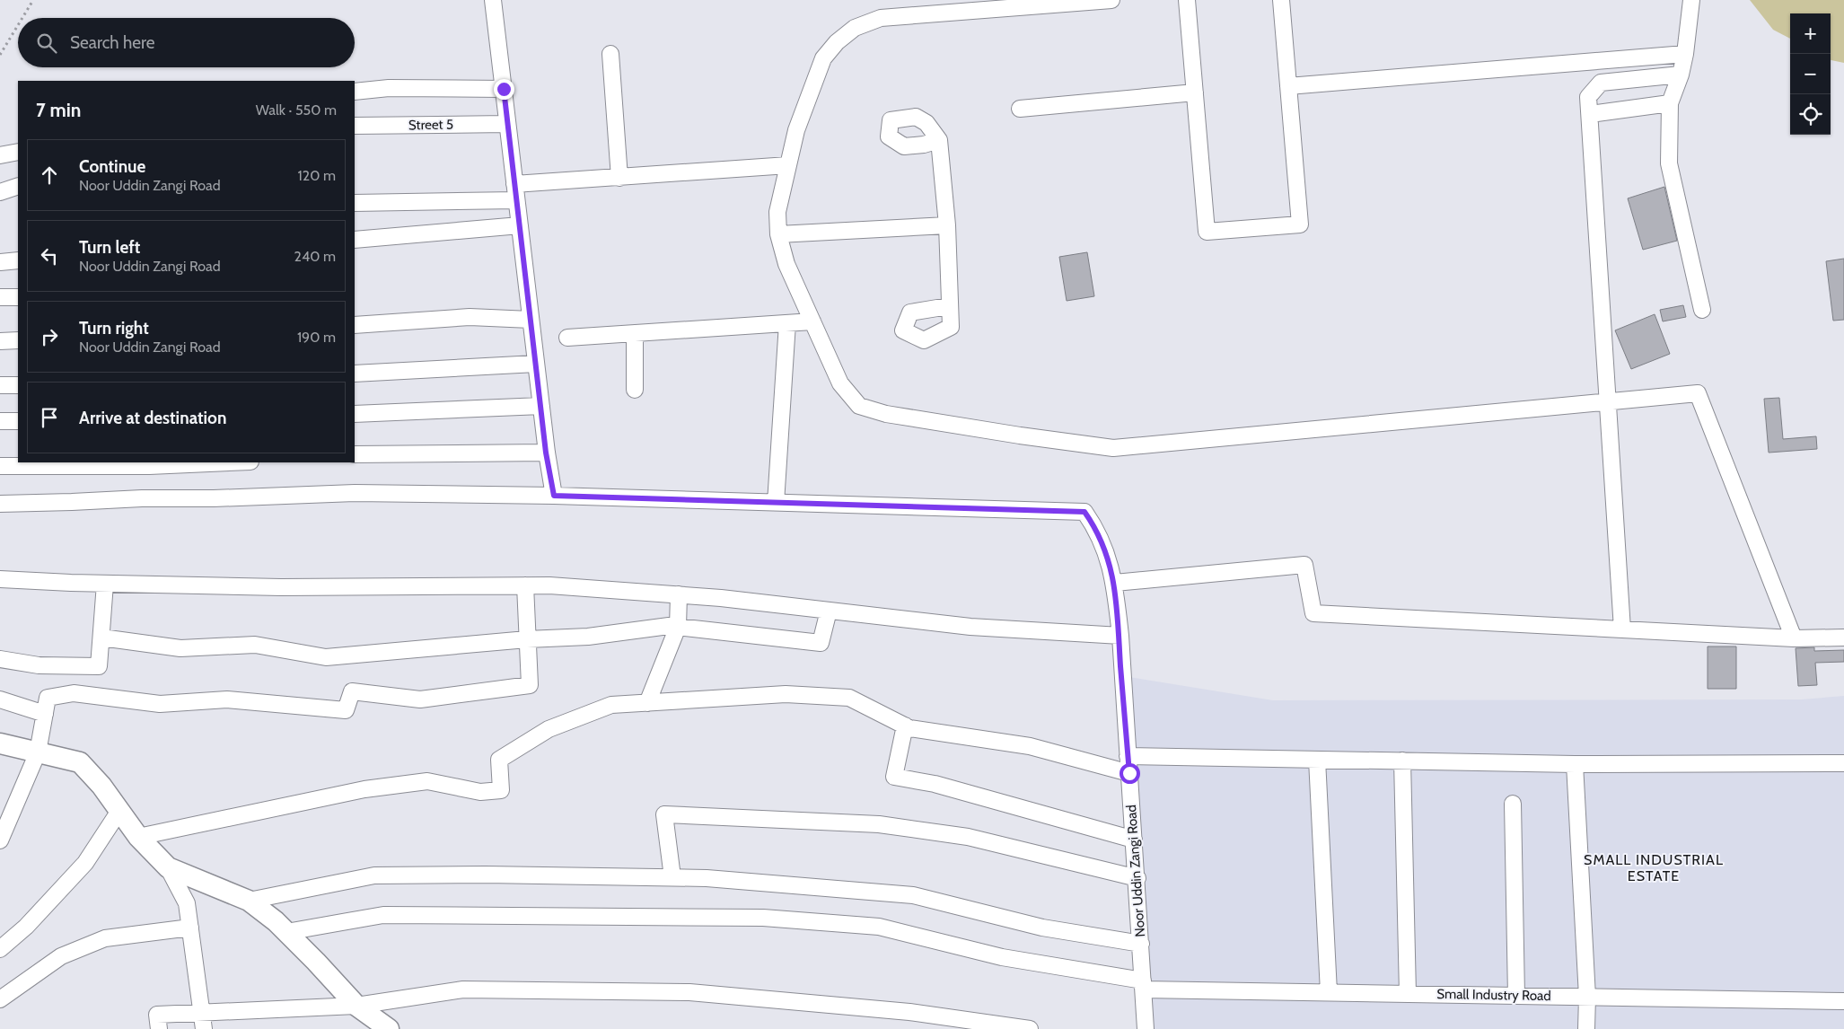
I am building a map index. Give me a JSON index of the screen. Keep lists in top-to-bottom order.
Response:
{
  "streets": {
    "street": ["Street 5", "Noor Uddin Zangi Road", "Small Industry Road"]
  },
  "crossings": [
    ["Noor Uddin Zangi Road", "Small Industry Road"]
  ],
  "districts": ["SMALL INDUSTRIAL ESTATE"],
  "page": {
    "map_buttons": ["+", "−"],
    "search": "Search here",
    "heading": ["7 min", "Walk · 550 m"],
    "list": [
      ["Continue", "Noor Uddin Zangi Road", "120 m"],
      ["Turn left", "Noor Uddin Zangi Road", "240 m"],
      ["Turn right", "Noor Uddin Zangi Road", "190 m"],
      "Arrive at destination"
    ]
  }
}
